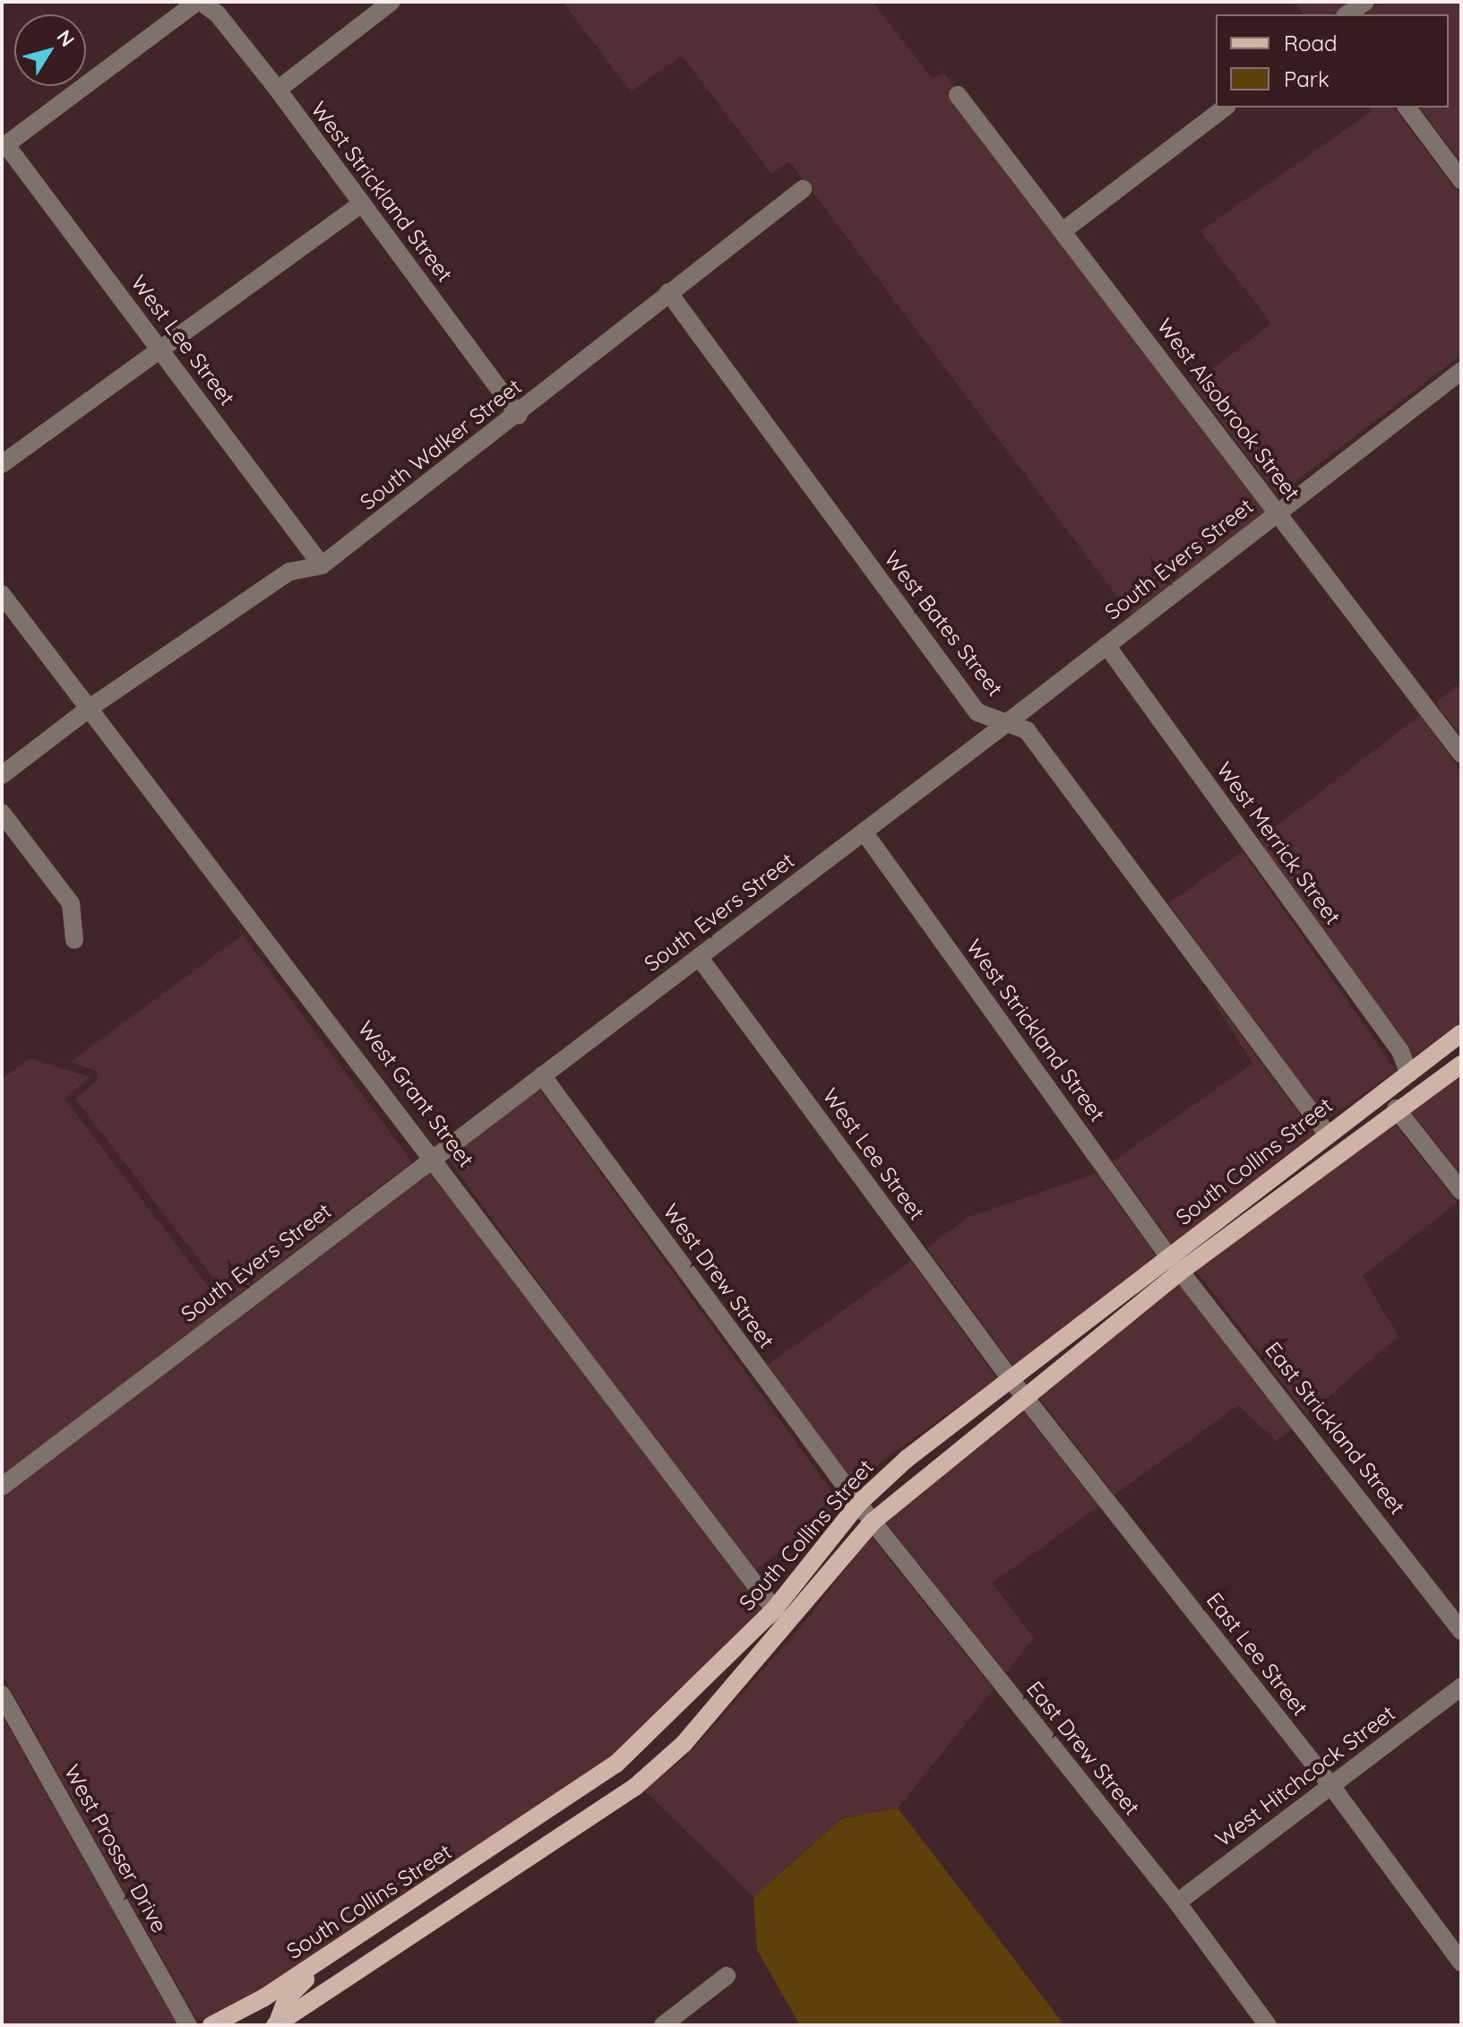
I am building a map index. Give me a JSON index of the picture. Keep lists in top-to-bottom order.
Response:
{
  "streets": {
    "main road": ["South Collins Street"],
    "street": [
      "West Strickland Street",
      "West Lee Street",
      "West Alsobrook Street",
      "South Walker Street",
      "South Evers Street",
      "West Bates Street",
      "West Merrick Street",
      "West Grant Street",
      "West Drew Street",
      "East Strickland Street",
      "East Lee Street",
      "East Drew Street",
      "West Hitchcock Street",
      "West Prosser Drive"
    ]
  },
  "crossings": [
    ["West Strickland Street", "South Walker Street"],
    ["West Strickland Street", "South Evers Street"],
    ["West Strickland Street", "South Collins Street"],
    ["West Strickland Street", "East Strickland Street"],
    ["West Lee Street", "South Walker Street"],
    ["West Lee Street", "South Evers Street"],
    ["West Lee Street", "South Collins Street"],
    ["West Lee Street", "East Lee Street"],
    ["West Alsobrook Street", "South Evers Street"],
    ["South Walker Street", "West Bates Street"],
    ["South Walker Street", "West Grant Street"],
    ["South Evers Street", "West Bates Street"],
    ["South Evers Street", "West Merrick Street"],
    ["South Evers Street", "West Grant Street"],
    ["South Evers Street", "West Drew Street"],
    ["West Bates Street", "South Collins Street"],
    ["West Merrick Street", "South Collins Street"],
    ["West Grant Street", "South Collins Street"],
    ["South Collins Street", "West Drew Street"],
    ["South Collins Street", "East Strickland Street"],
    ["South Collins Street", "East Lee Street"],
    ["South Collins Street", "East Drew Street"],
    ["West Drew Street", "East Drew Street"],
    ["East Lee Street", "West Hitchcock Street"],
    ["East Drew Street", "West Hitchcock Street"]
  ],
  "legend": ["Road", "Park"],
  "north": "top right"
}
